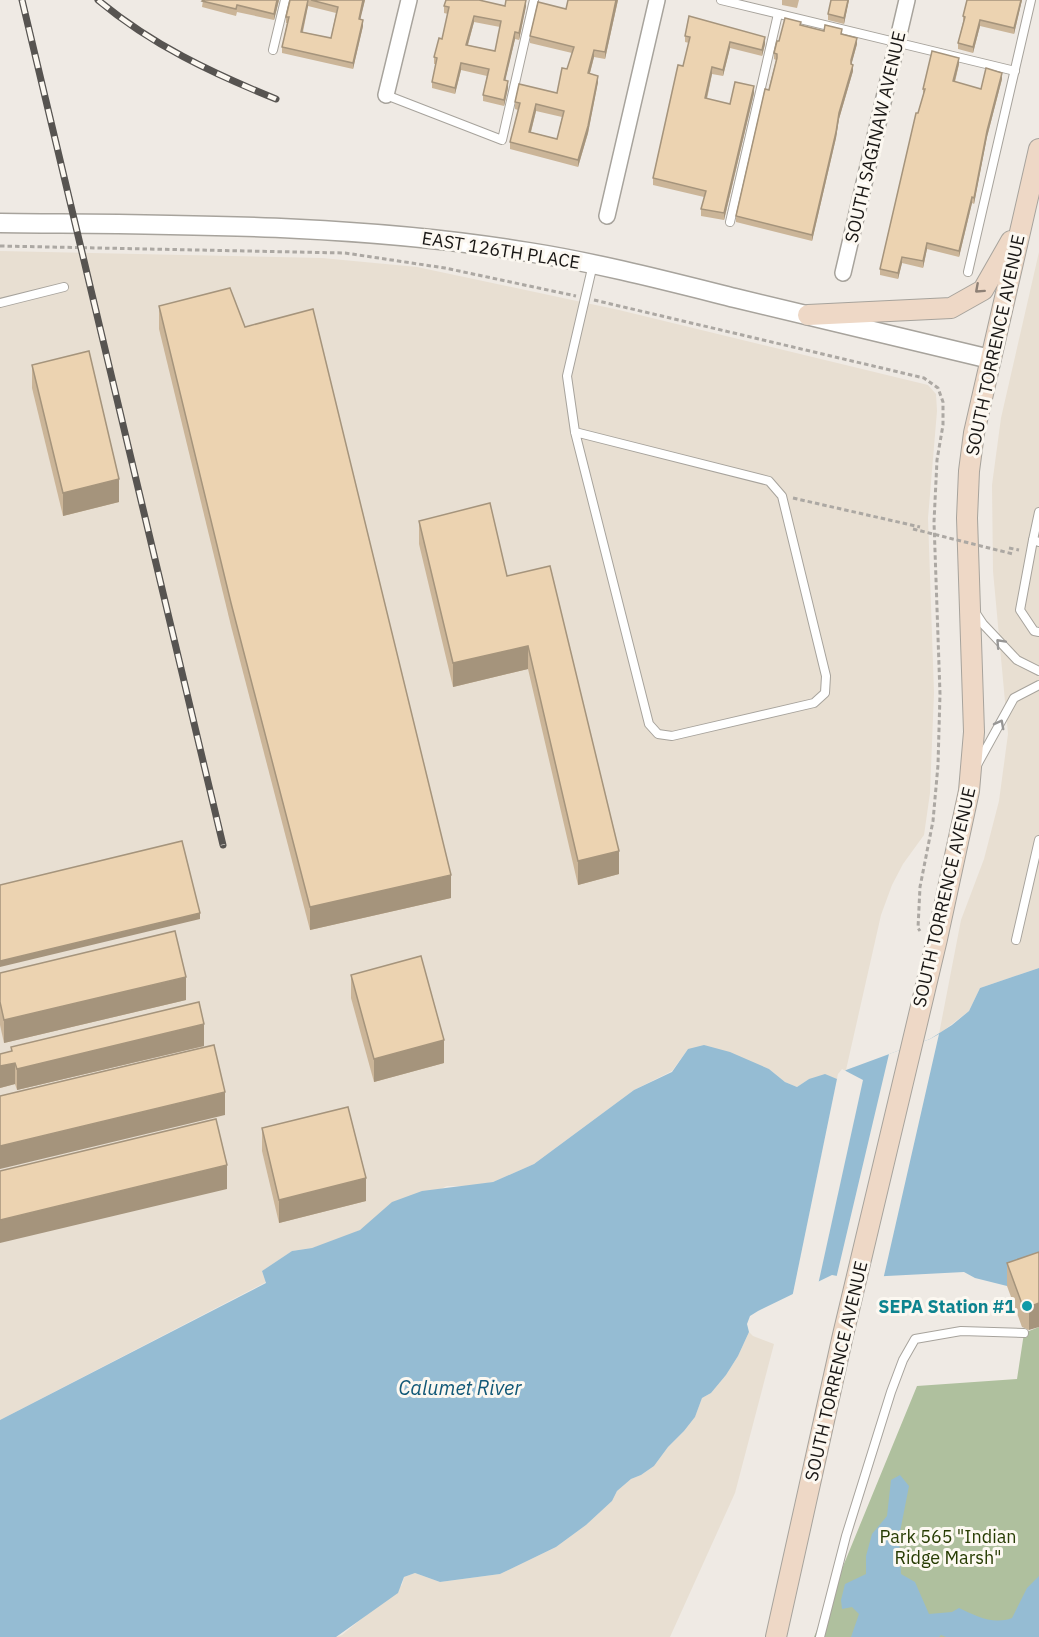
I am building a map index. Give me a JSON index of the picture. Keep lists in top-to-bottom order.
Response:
{
  "streets": {
    "main road": ["SOUTH TORRENCE AVENUE"],
    "street": ["SOUTH SAGINAW AVENUE", "EAST 126TH PLACE"]
  },
  "crossings": [
    ["EAST 126TH PLACE", "SOUTH TORRENCE AVENUE"]
  ],
  "water": ["Calumet River"],
  "parks": ["Park 565 \"Indian Ridge Marsh\""],
  "places": ["SEPA Station #1"]
}
